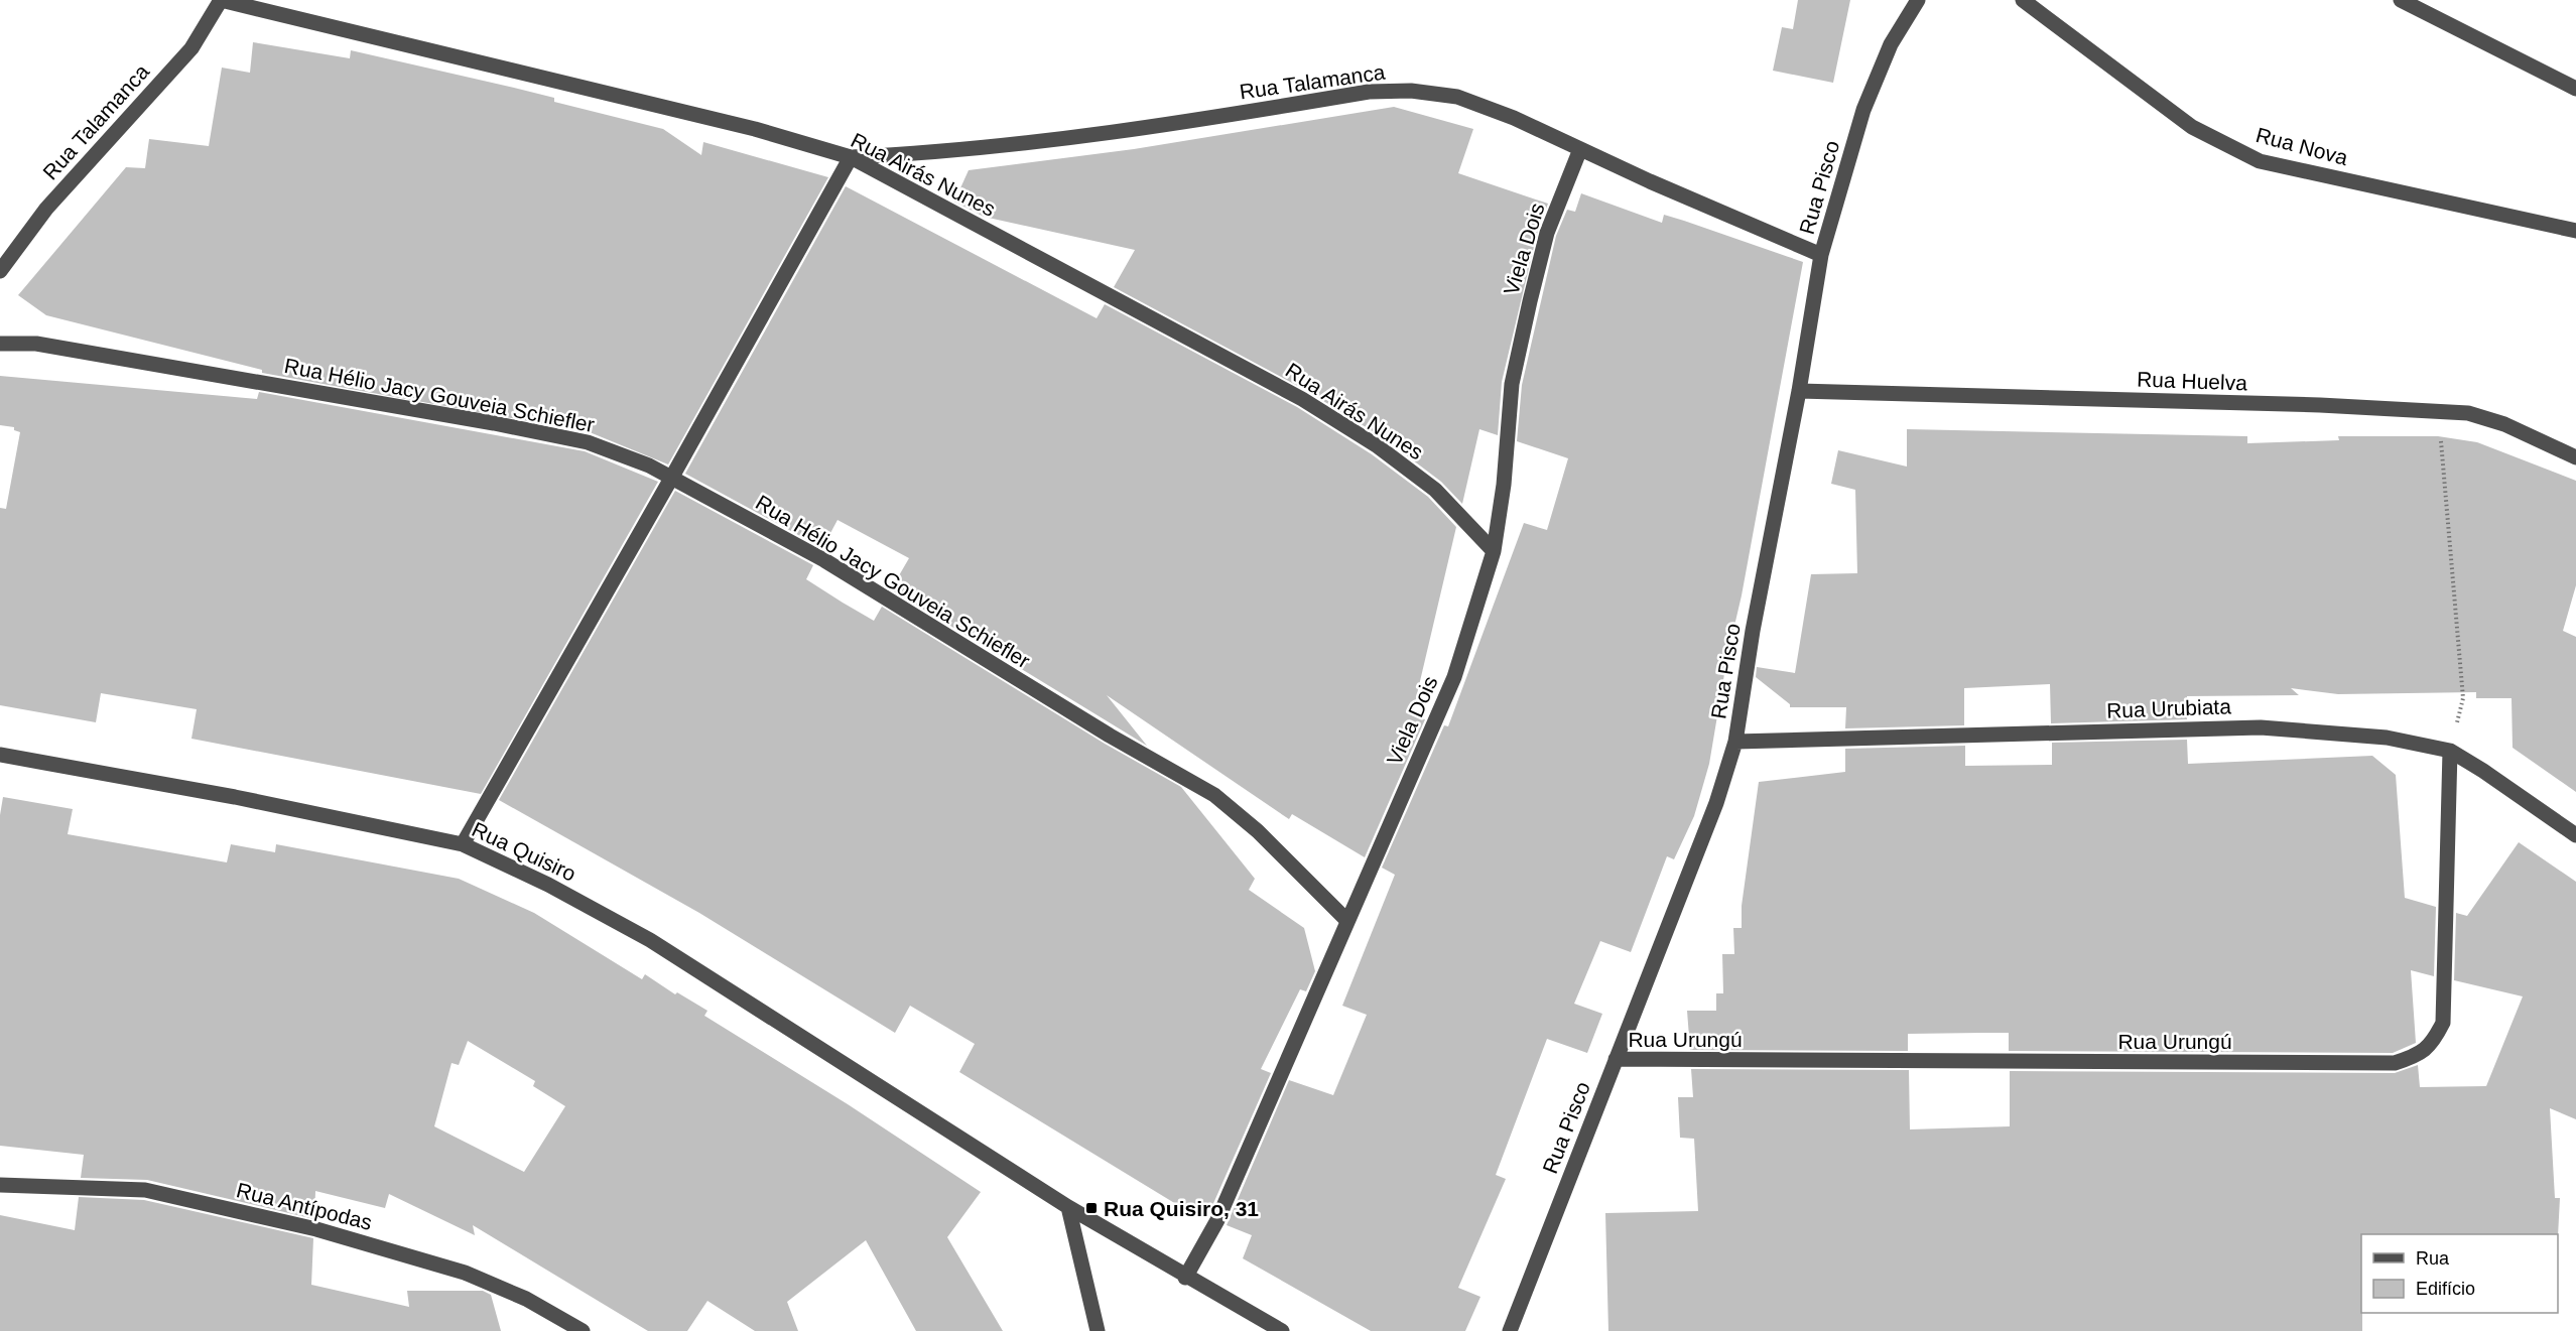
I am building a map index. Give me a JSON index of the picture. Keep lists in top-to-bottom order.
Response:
{
  "streets": {
    "street": [
      "Rua Talamanca",
      "Rua Nova",
      "Rua Airás Nunes",
      "Rua Pisco",
      "Viela Dois",
      "Rua Huelva",
      "Rua Hélio Jacy Gouveia Schiefler",
      "Rua Urubiata",
      "Rua Quisiro",
      "Rua Urungú",
      "Rua Antípodas"
    ]
  },
  "crossings": [
    ["Rua Talamanca", "Rua Airás Nunes"],
    ["Rua Talamanca", "Rua Pisco"],
    ["Rua Talamanca", "Viela Dois"],
    ["Rua Airás Nunes", "Viela Dois"],
    ["Rua Pisco", "Rua Huelva"],
    ["Rua Pisco", "Rua Urubiata"],
    ["Rua Pisco", "Rua Urungú"],
    ["Viela Dois", "Rua Hélio Jacy Gouveia Schiefler"],
    ["Viela Dois", "Rua Quisiro"],
    ["Rua Urubiata", "Rua Urungú"]
  ],
  "places": {
    "transit": ["Rua Quisiro, 31"]
  },
  "legend": ["Rua", "Edifício"]
}
